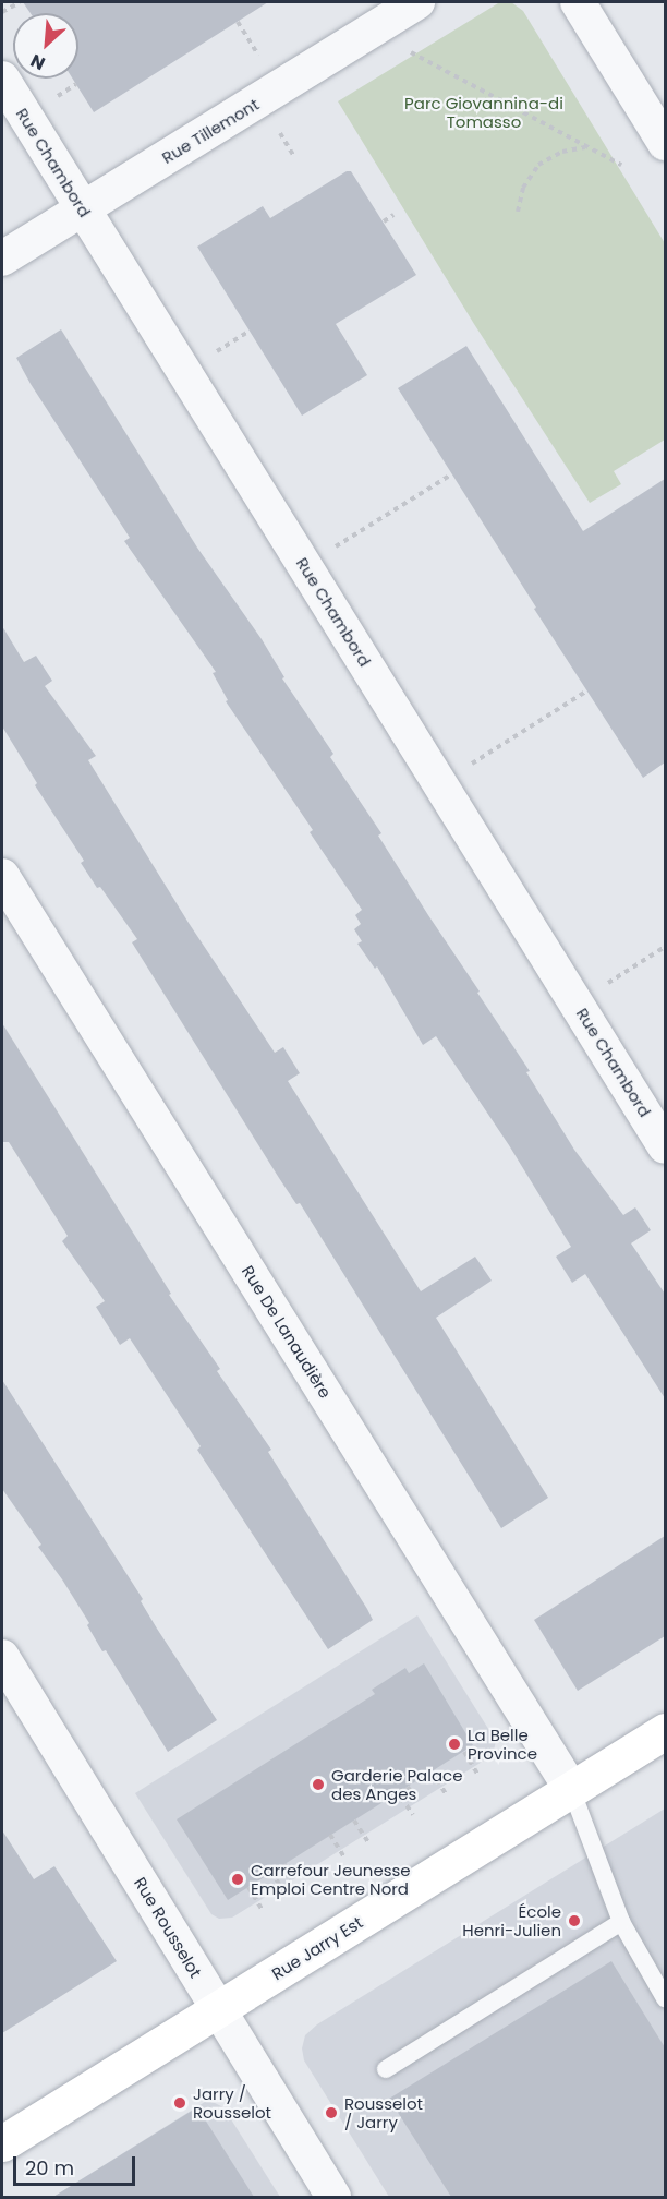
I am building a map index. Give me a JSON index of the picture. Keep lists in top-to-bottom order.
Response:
{
  "streets": {
    "main road": ["Rue Jarry Est"],
    "street": [
      "Rue Tillemont",
      "Rue Chambord",
      "Rue De Lanaudière",
      "Rue Rousselot"
    ]
  },
  "crossings": [
    ["Rue Tillemont", "Rue Chambord"],
    ["Rue De Lanaudière", "Rue Jarry Est"],
    ["Rue Rousselot", "Rue Jarry Est"]
  ],
  "parks": ["Parc Giovannina-di Tomasso"],
  "places": [
    "La Belle Province",
    "Garderie Palace des Anges",
    "Carrefour Jeunesse Emploi Centre Nord",
    "École Henri-Julien",
    "Jarry / Rousselot",
    "Rousselot / Jarry"
  ],
  "scale_bar": "20 m",
  "north": "bottom left"
}
